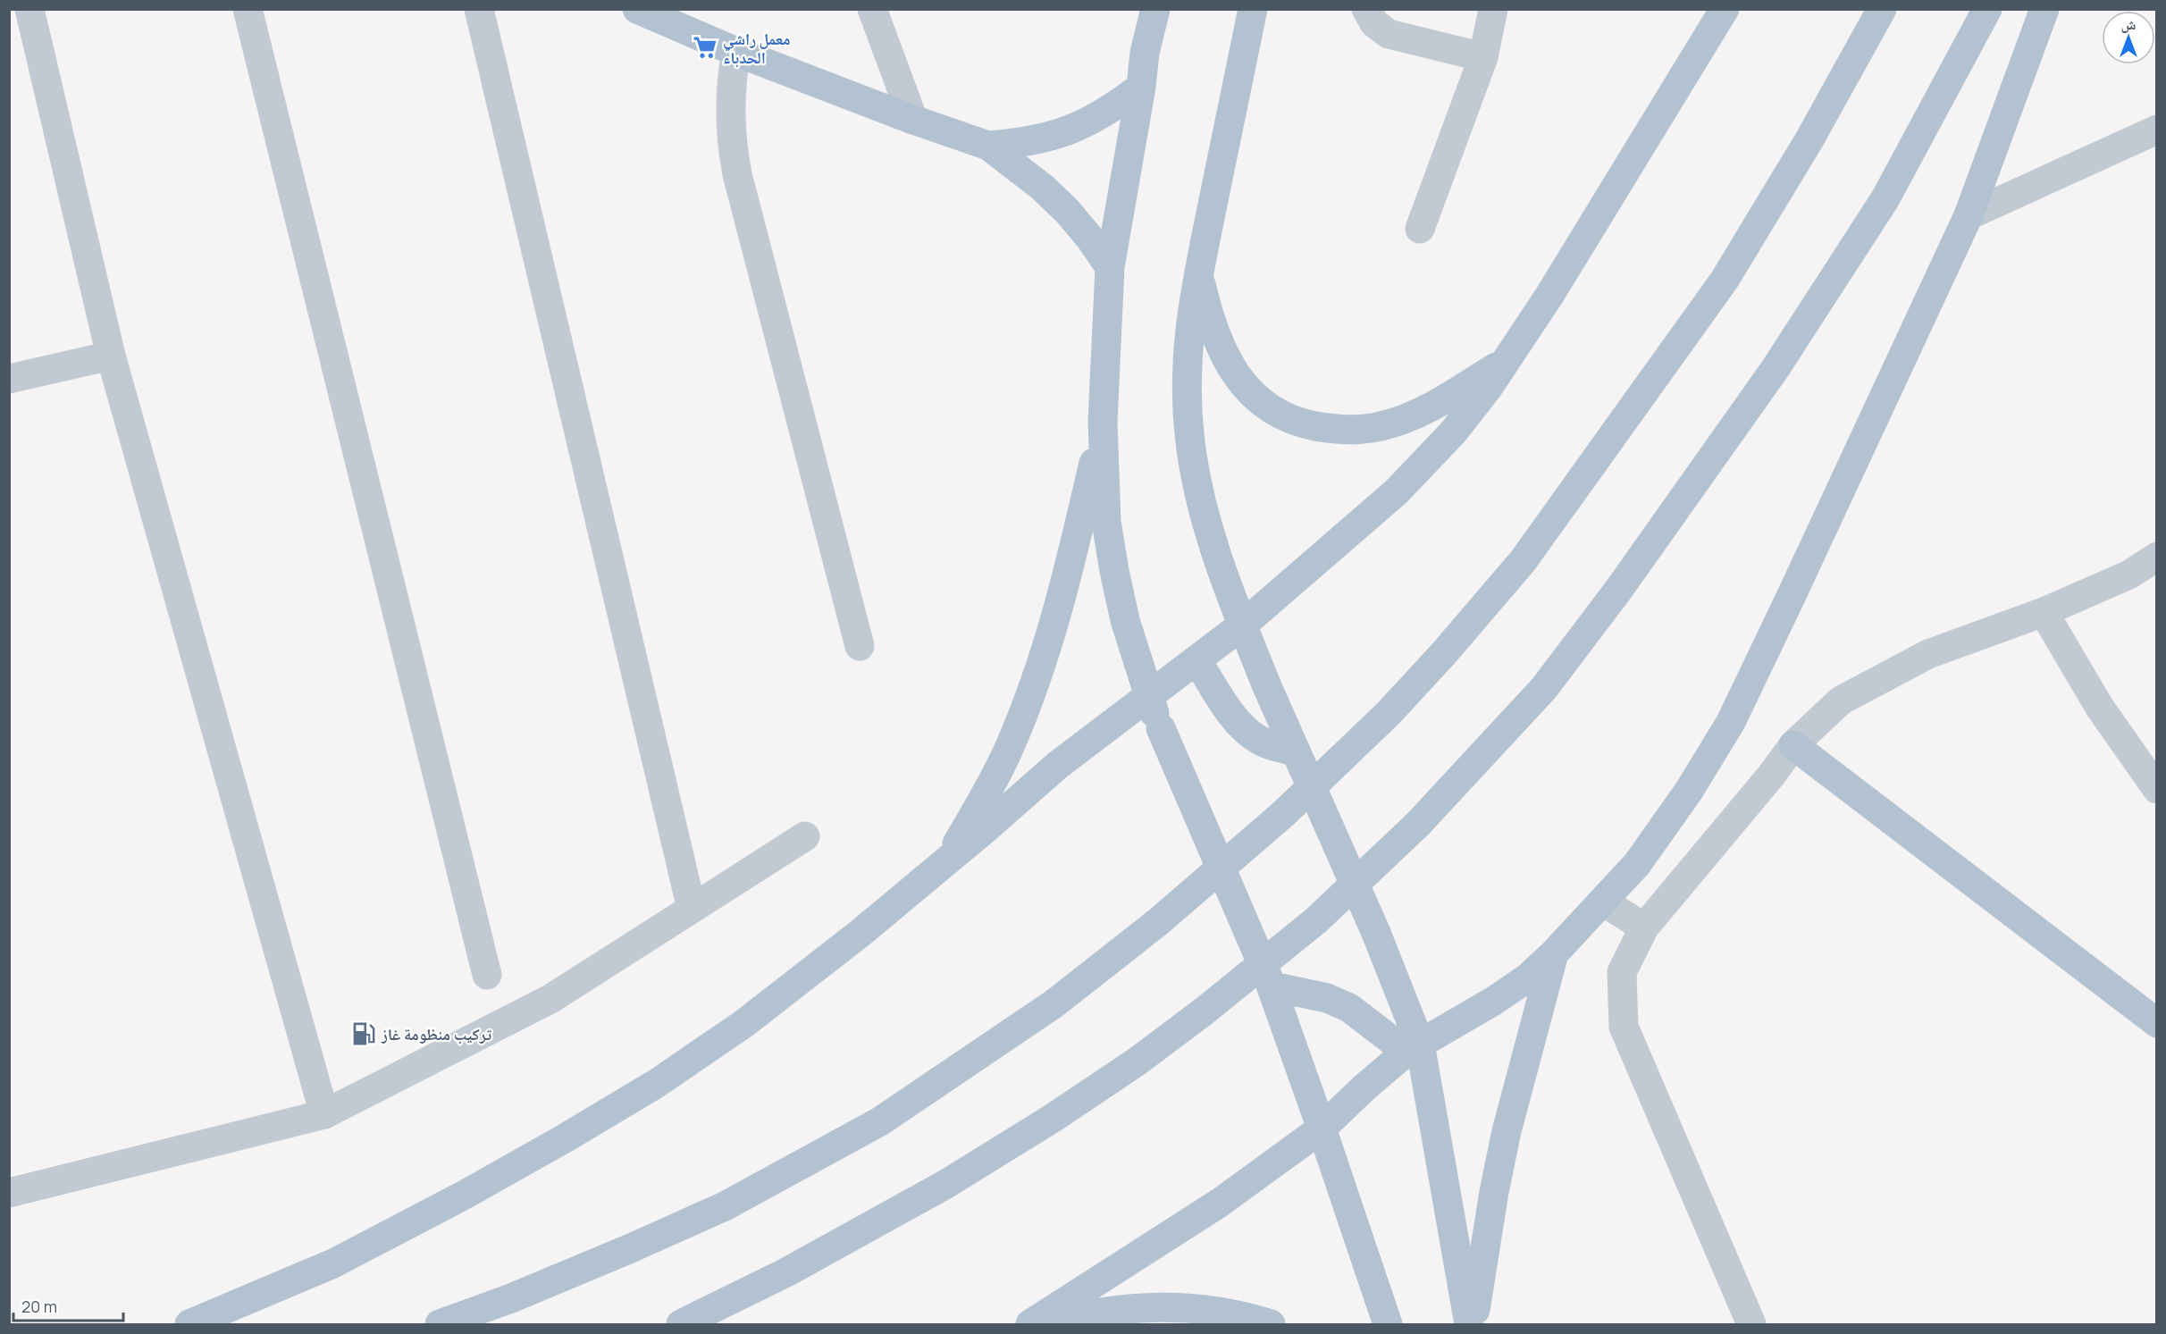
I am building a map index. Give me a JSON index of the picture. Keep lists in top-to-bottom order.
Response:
{
  "places": {
    "supermarket": ["معمل راشي الحدباء"],
    "fuel station": ["تركيب منظومة غاز"]
  },
  "scale_bar": "20 m",
  "north": "top"
}
